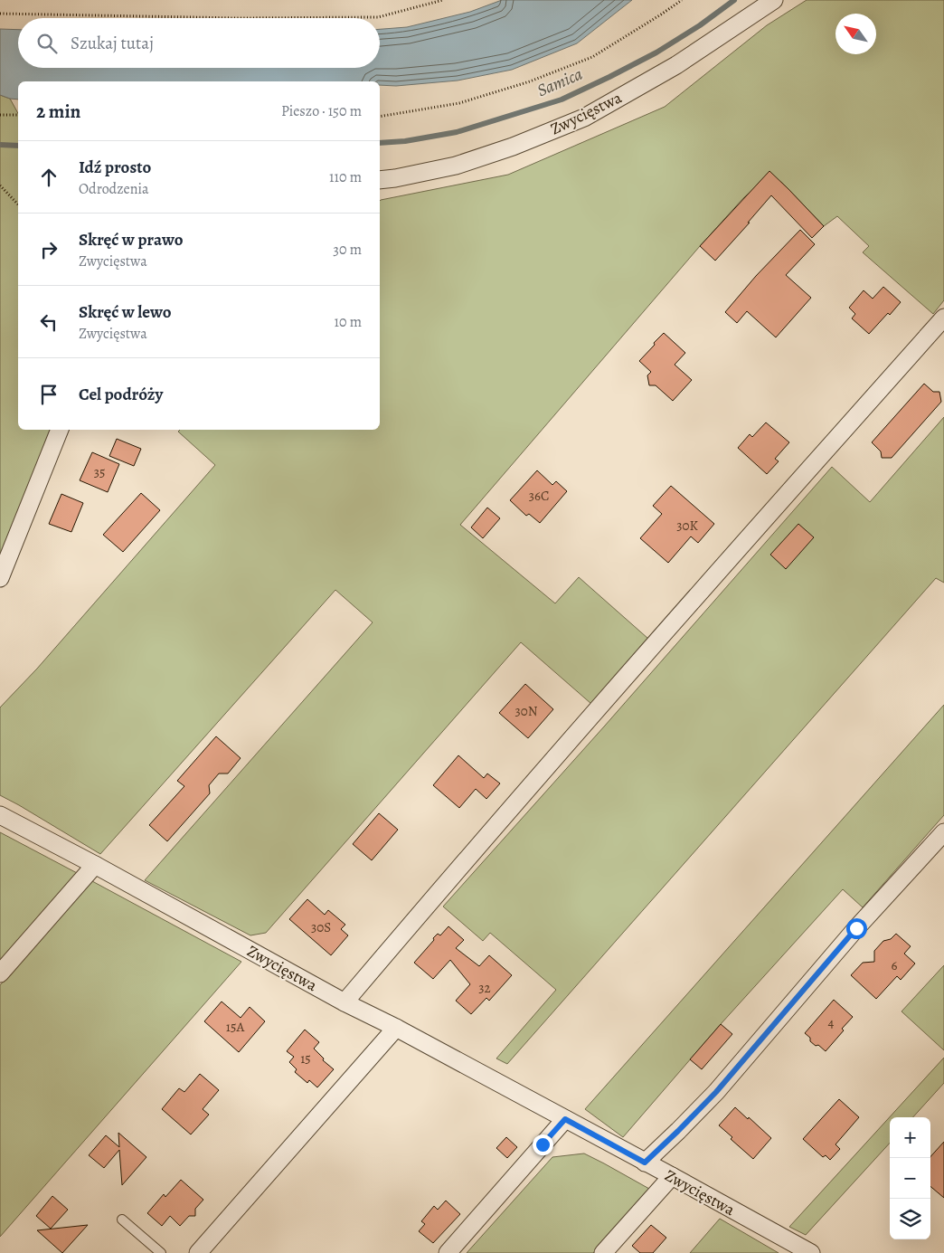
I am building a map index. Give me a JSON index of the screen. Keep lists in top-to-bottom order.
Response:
{
  "streets": {
    "street": ["Zwycięstwa"]
  },
  "water": ["Samica"],
  "house_numbers": [
    "35",
    "36C",
    "30K",
    "30N",
    "30S",
    "6",
    "32",
    "4",
    "15A",
    "15"
  ],
  "north": "top left",
  "page": {
    "search": "Szukaj tutaj",
    "heading": ["2 min", "Pieszo · 150 m"],
    "list": [
      ["Idź prosto", "Odrodzenia", "110 m"],
      ["Skręć w prawo", "Zwycięstwa", "30 m"],
      ["Skręć w lewo", "Zwycięstwa", "10 m"],
      "Cel podróży"
    ],
    "map_buttons": ["+", "−"]
  }
}
